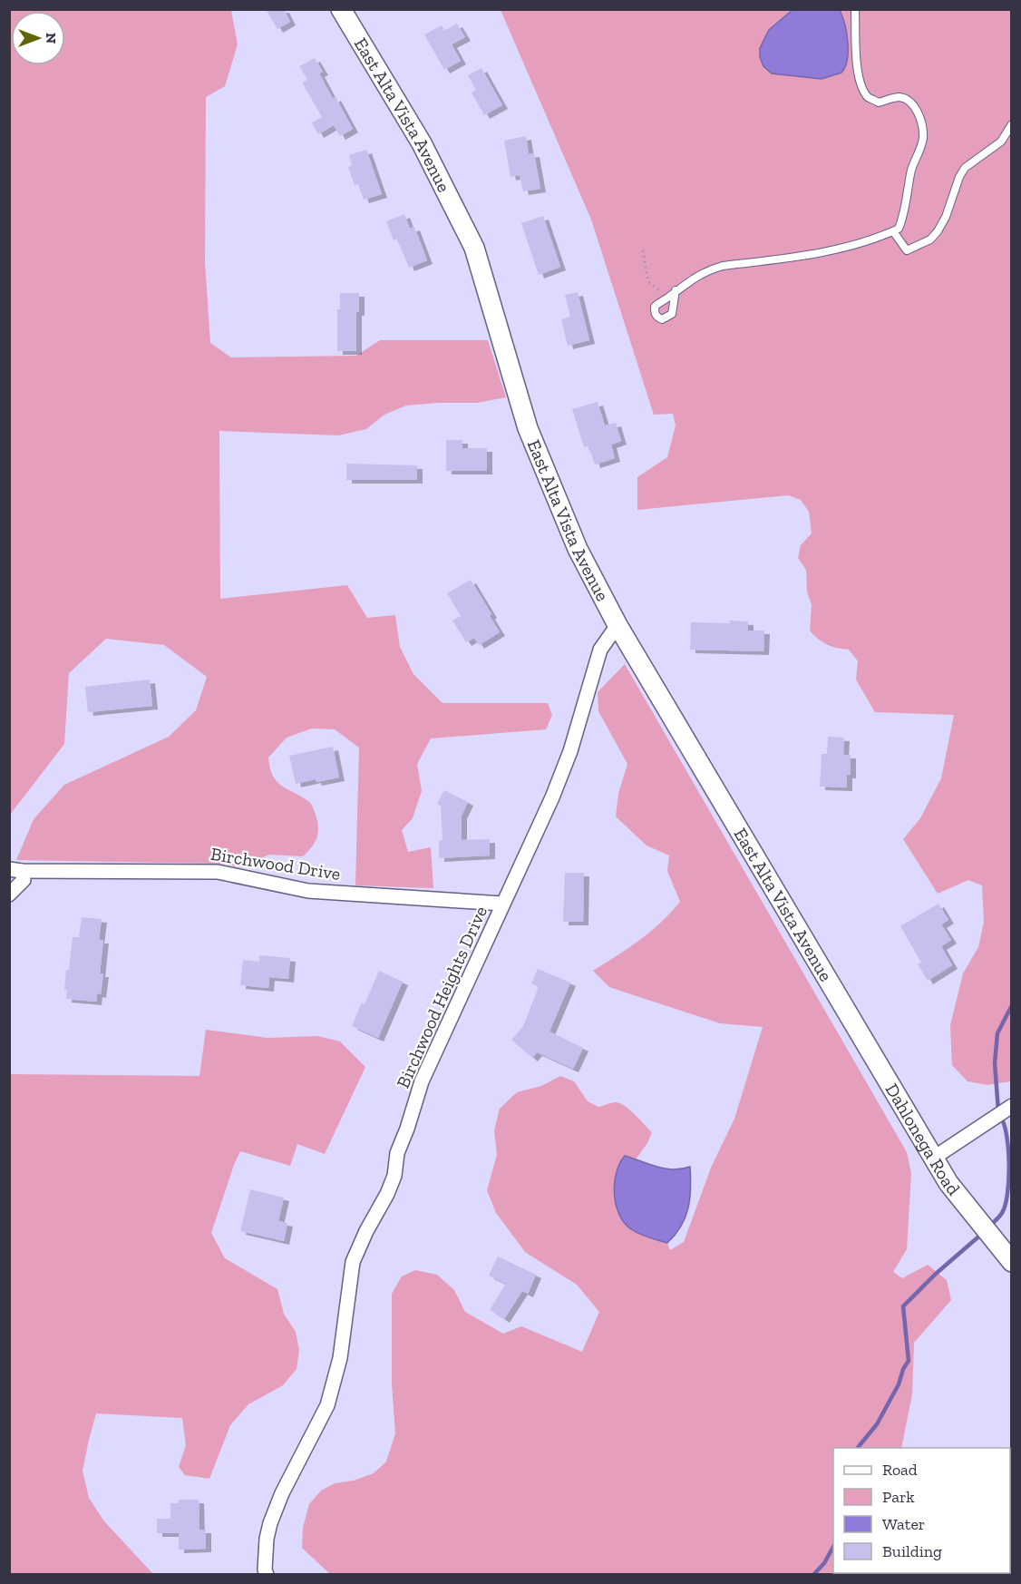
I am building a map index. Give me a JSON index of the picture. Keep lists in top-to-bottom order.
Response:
{
  "streets": {
    "main road": ["East Alta Vista Avenue", "Dahlonega Road"],
    "street": ["Birchwood Drive", "Birchwood Heights Drive"]
  },
  "crossings": [
    ["East Alta Vista Avenue", "Birchwood Heights Drive"],
    ["East Alta Vista Avenue", "Dahlonega Road"],
    ["Birchwood Drive", "Birchwood Heights Drive"]
  ],
  "legend": [
    "Road",
    "Park",
    "Water",
    "Building"
  ],
  "north": "right"
}
